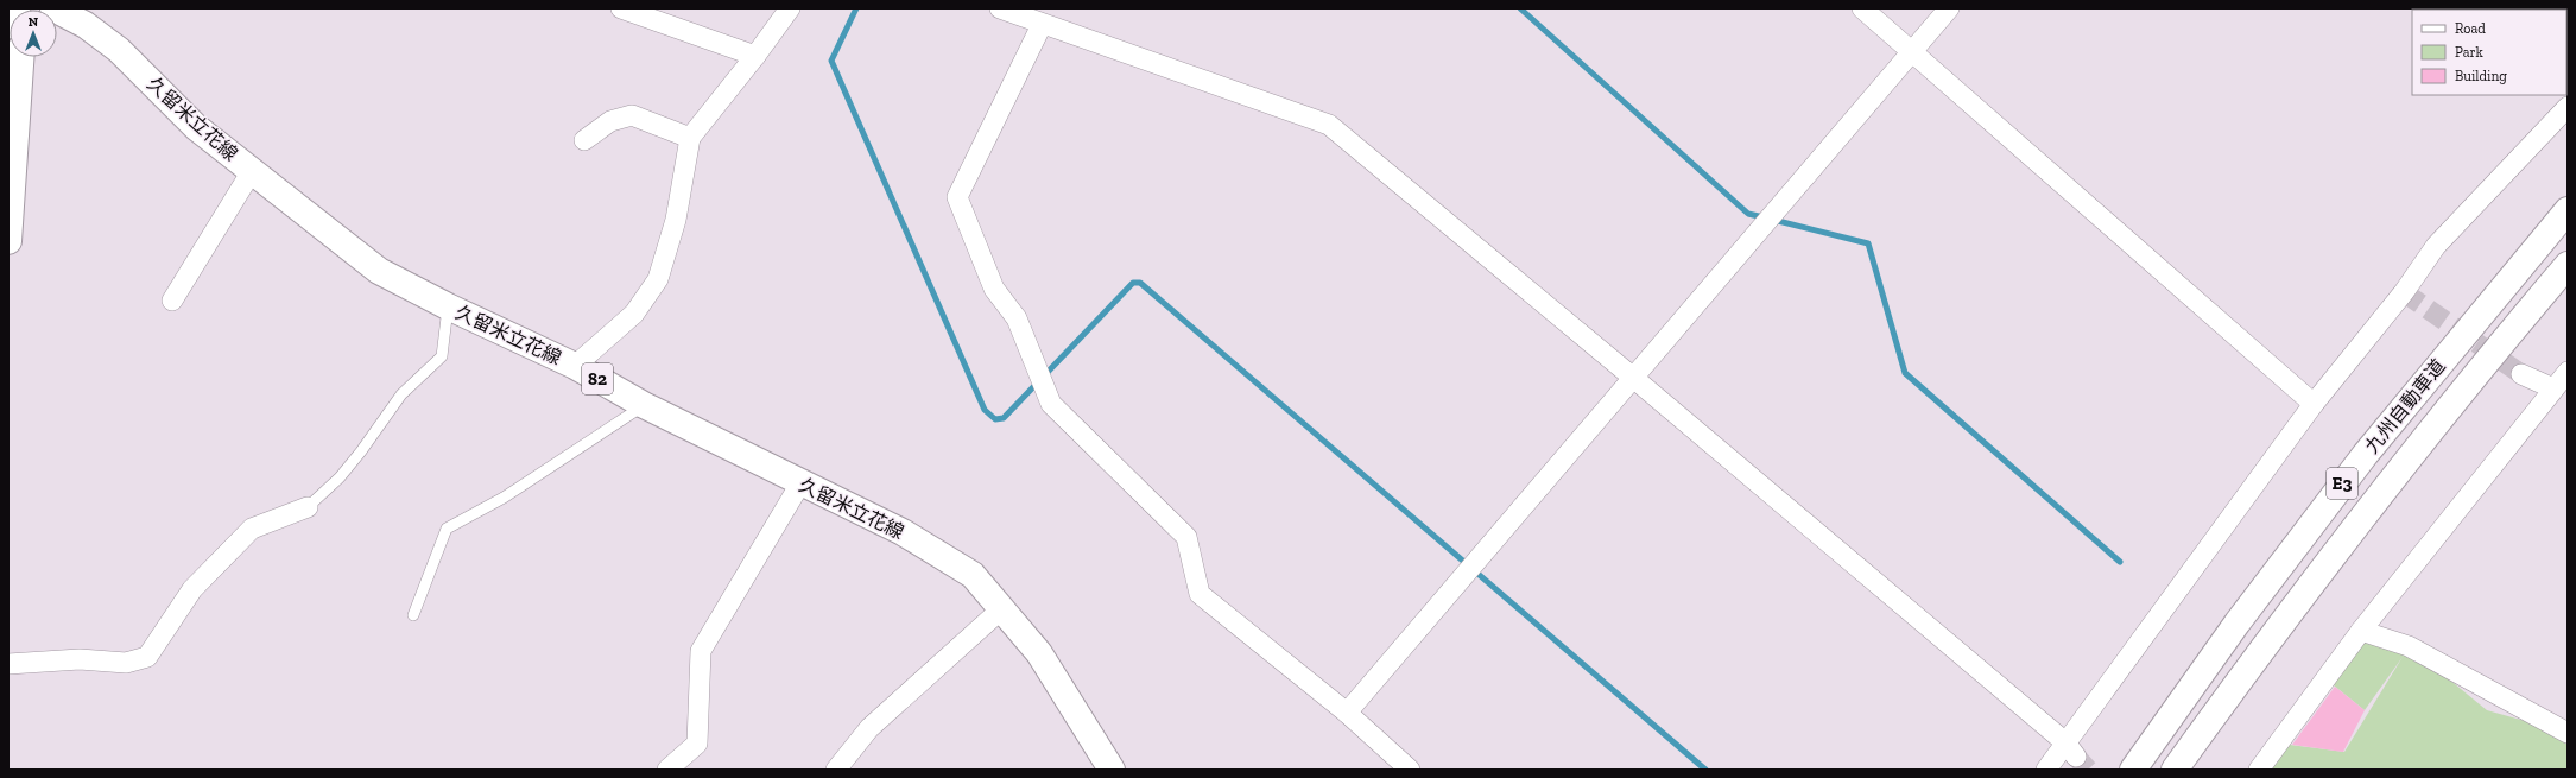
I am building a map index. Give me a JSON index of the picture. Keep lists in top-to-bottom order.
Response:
{
  "streets": {
    "main road": [
      "久留米立花線",
      "82",
      "九州自動車道",
      "E3"
    ]
  },
  "legend": ["Road", "Park", "Building"],
  "north": "top"
}
